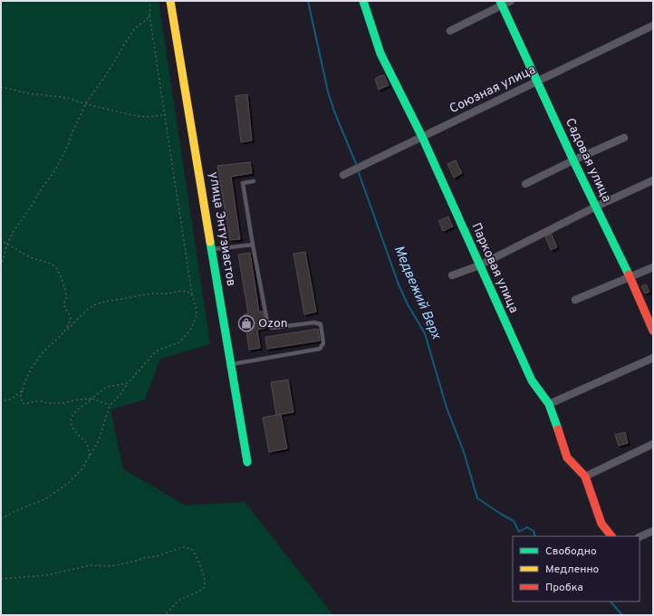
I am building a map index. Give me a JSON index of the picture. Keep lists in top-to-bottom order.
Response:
{
  "streets": {
    "street": [
      "Союзная улица",
      "Садовая улица",
      "улица Энтузиастов",
      "Парковая улица"
    ]
  },
  "crossings": [
    ["Союзная улица", "Садовая улица"],
    ["Союзная улица", "Парковая улица"]
  ],
  "water": ["Медвежий Верх"],
  "places": {
    "shop": ["Ozon"]
  },
  "legend": ["Свободно", "Медленно", "Пробка"]
}
